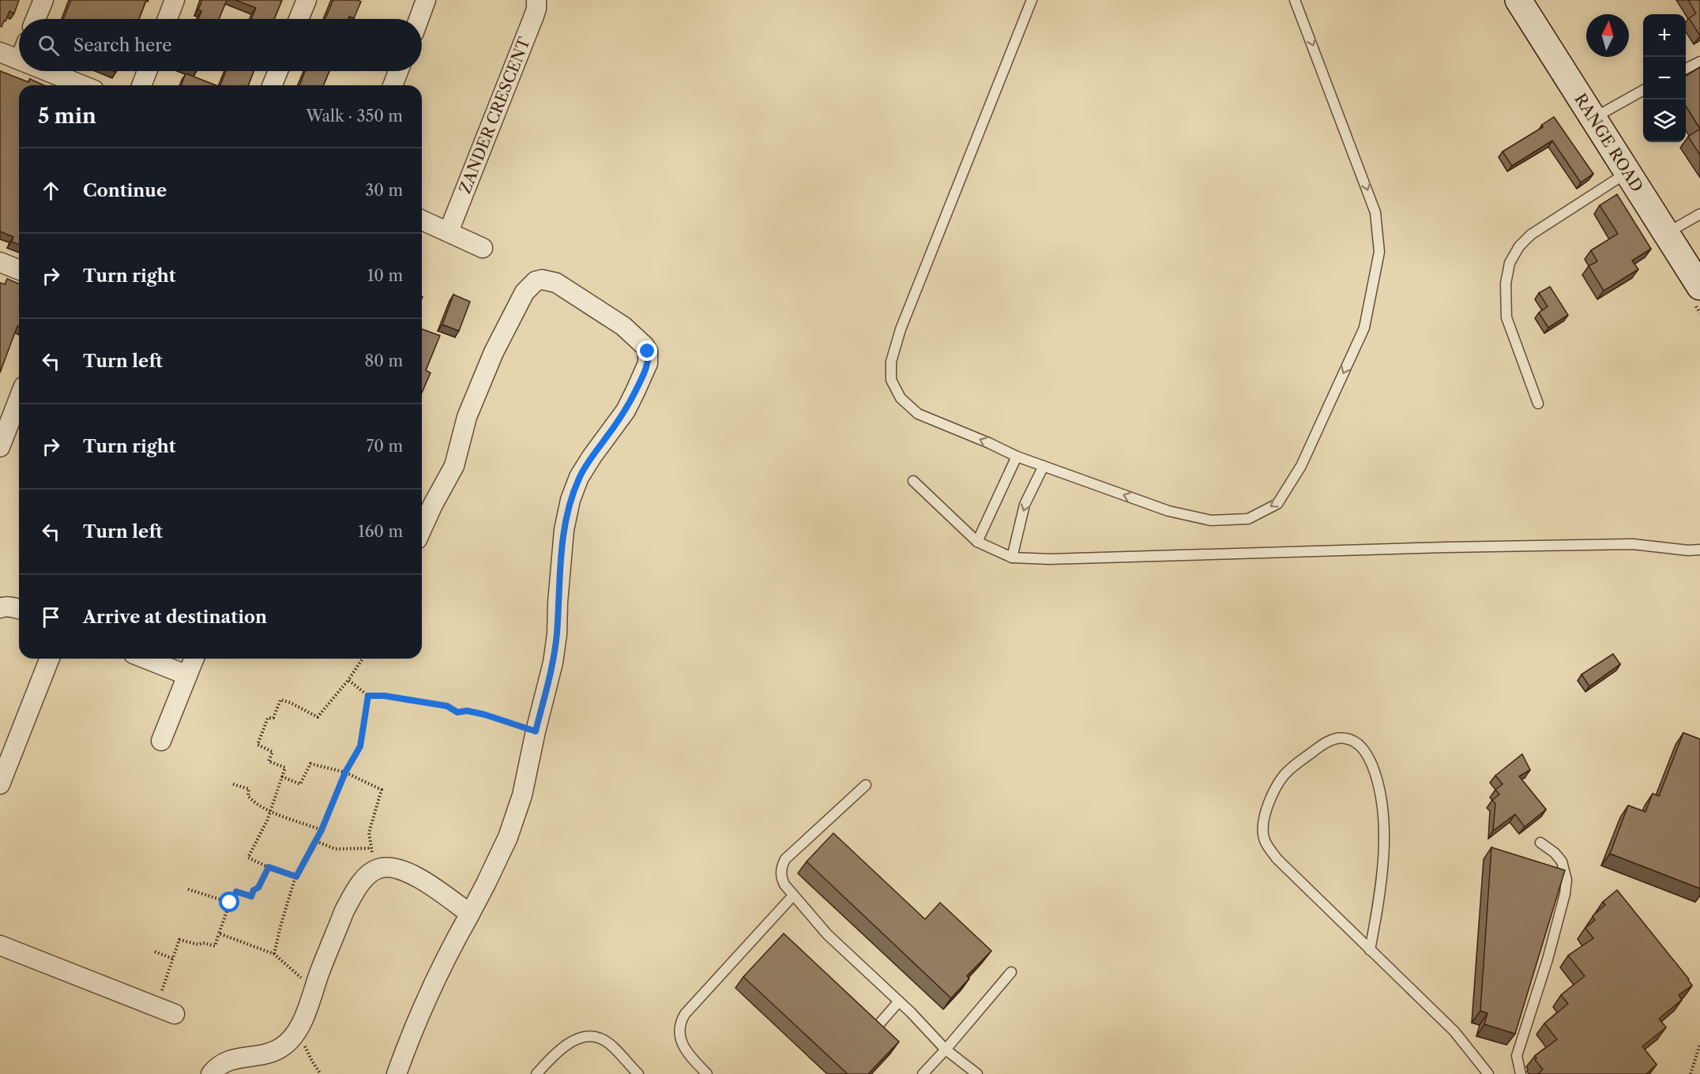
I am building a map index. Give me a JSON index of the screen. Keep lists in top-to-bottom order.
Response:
{
  "streets": {
    "main road": ["RANGE ROAD"],
    "street": ["ZANDER CRESCENT"]
  },
  "north": "top",
  "page": {
    "map_buttons": ["+", "−"],
    "search": "Search here",
    "heading": ["5 min", "Walk · 350 m"],
    "list": [
      ["Continue", "30 m"],
      ["Turn right", "10 m"],
      ["Turn left", "80 m"],
      ["Turn right", "70 m"],
      ["Turn left", "160 m"],
      "Arrive at destination"
    ]
  }
}
